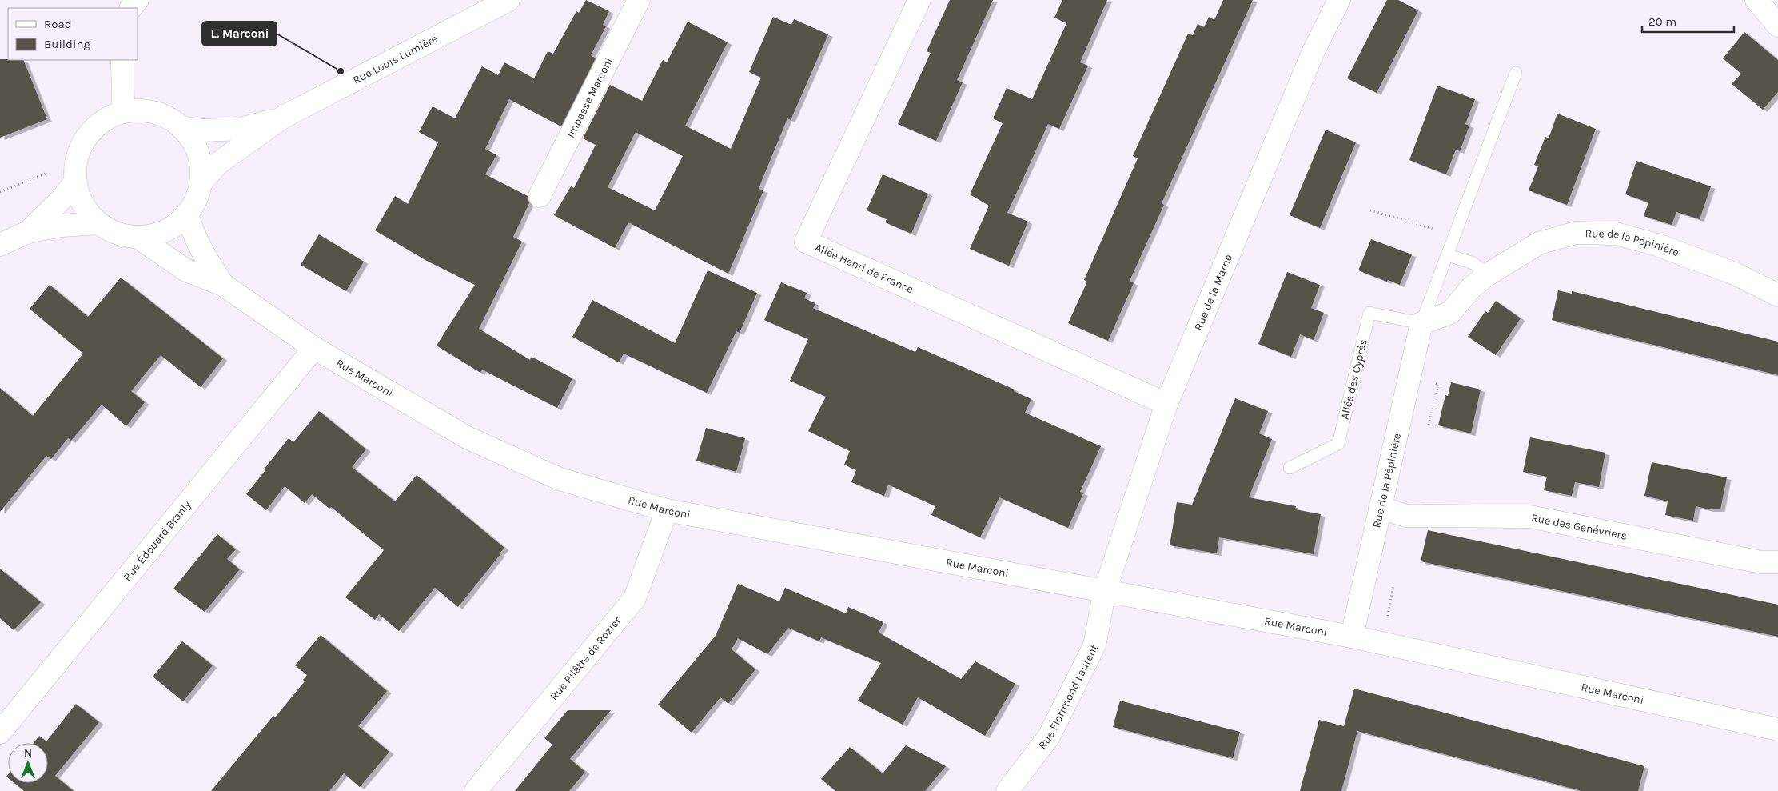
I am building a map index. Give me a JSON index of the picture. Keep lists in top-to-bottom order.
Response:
{
  "streets": {
    "street": [
      "Rue Louis Lumière",
      "Impasse Marconi",
      "Rue de la Pépinière",
      "Allée Henri de France",
      "Rue de la Marne",
      "Rue Marconi",
      "Rue des Genévriers",
      "Rue Édouard Branly",
      "Rue Pilâtre de Rozier",
      "Rue Florimond Laurent"
    ],
    "lane": ["Allée des Cyprès"]
  },
  "crossings": [
    ["Rue Louis Lumière", "Rue Marconi"],
    ["Rue de la Pépinière", "Rue Marconi"],
    ["Rue de la Pépinière", "Allée des Cyprès"],
    ["Rue de la Pépinière", "Rue des Genévriers"],
    ["Allée Henri de France", "Rue de la Marne"],
    ["Rue de la Marne", "Rue Marconi"],
    ["Rue de la Marne", "Rue Florimond Laurent"],
    ["Rue Marconi", "Rue Édouard Branly"],
    ["Rue Marconi", "Rue Pilâtre de Rozier"],
    ["Rue Marconi", "Rue Florimond Laurent"]
  ],
  "places": ["L. Marconi"],
  "legend": ["Road", "Building"],
  "scale_bar": "20 m",
  "north": "top"
}
